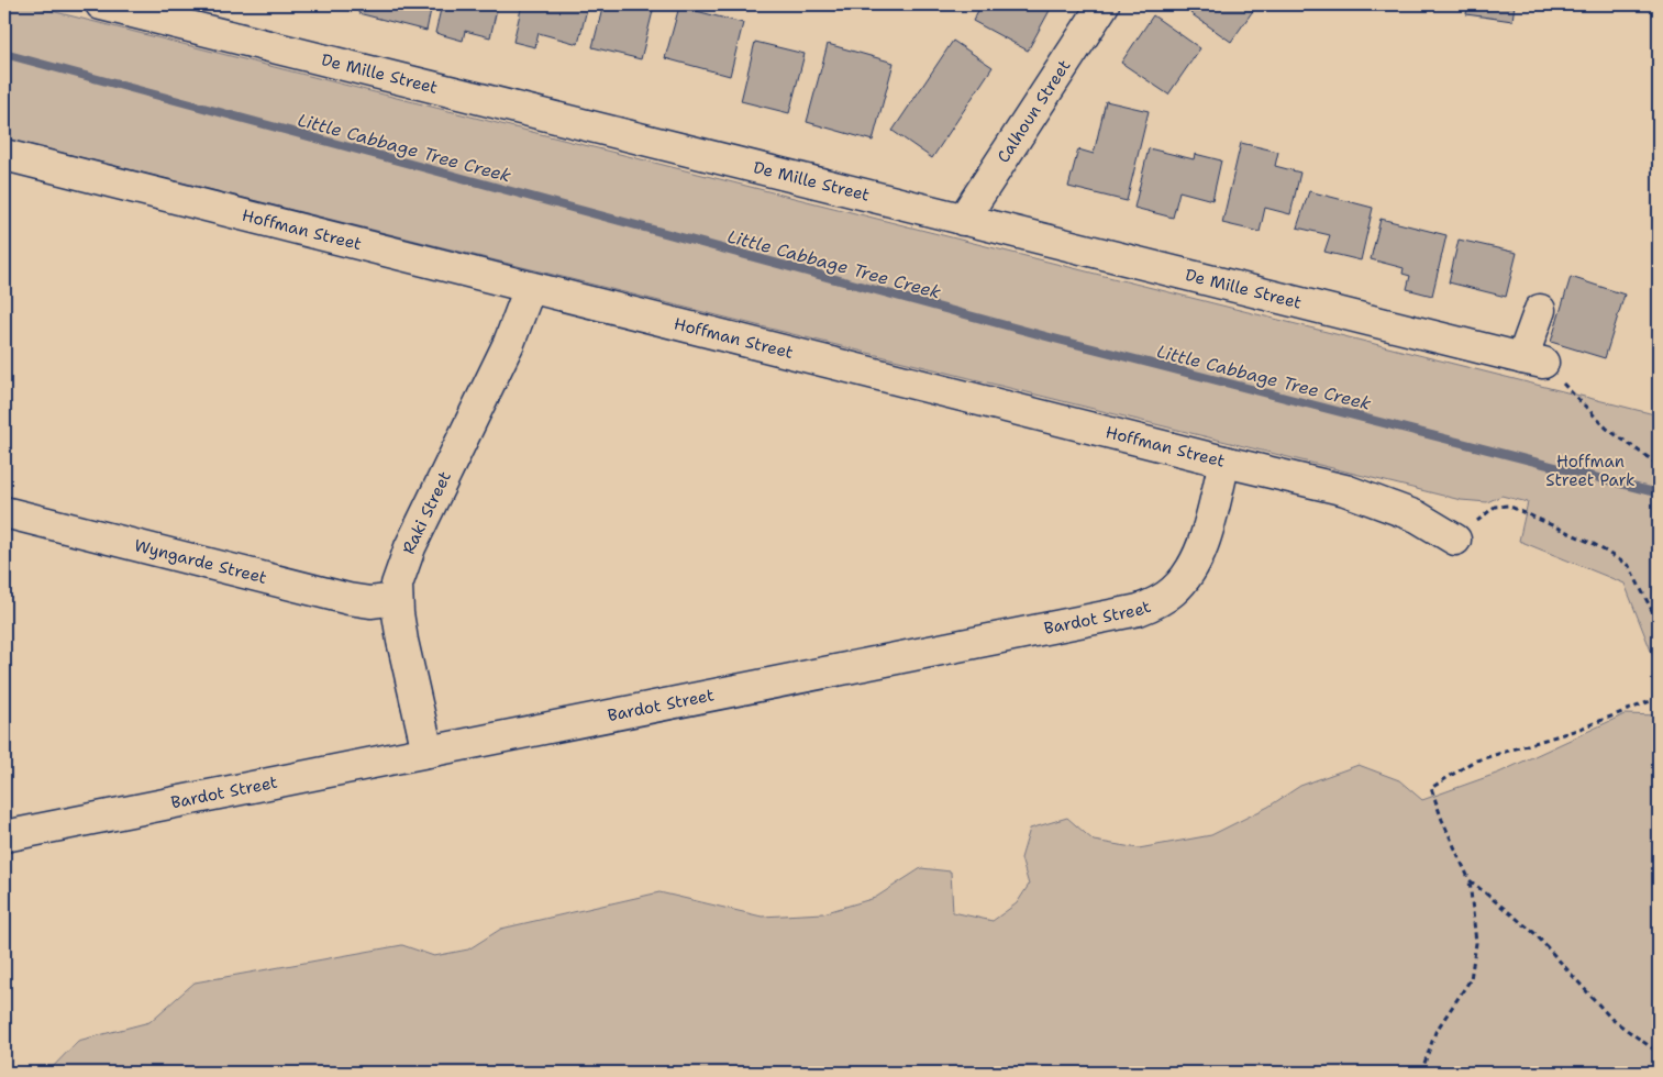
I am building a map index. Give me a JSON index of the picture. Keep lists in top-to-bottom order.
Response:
{
  "streets": {
    "street": [
      "De Mille Street",
      "Calhoun Street",
      "Hoffman Street",
      "Raki Street",
      "Wyngarde Street",
      "Bardot Street"
    ]
  },
  "crossings": [
    ["De Mille Street", "Calhoun Street"],
    ["Hoffman Street", "Raki Street"],
    ["Hoffman Street", "Bardot Street"],
    ["Raki Street", "Wyngarde Street"],
    ["Raki Street", "Bardot Street"]
  ],
  "water": ["Little Cabbage Tree Creek"],
  "parks": ["Hoffman Street Park"]
}
